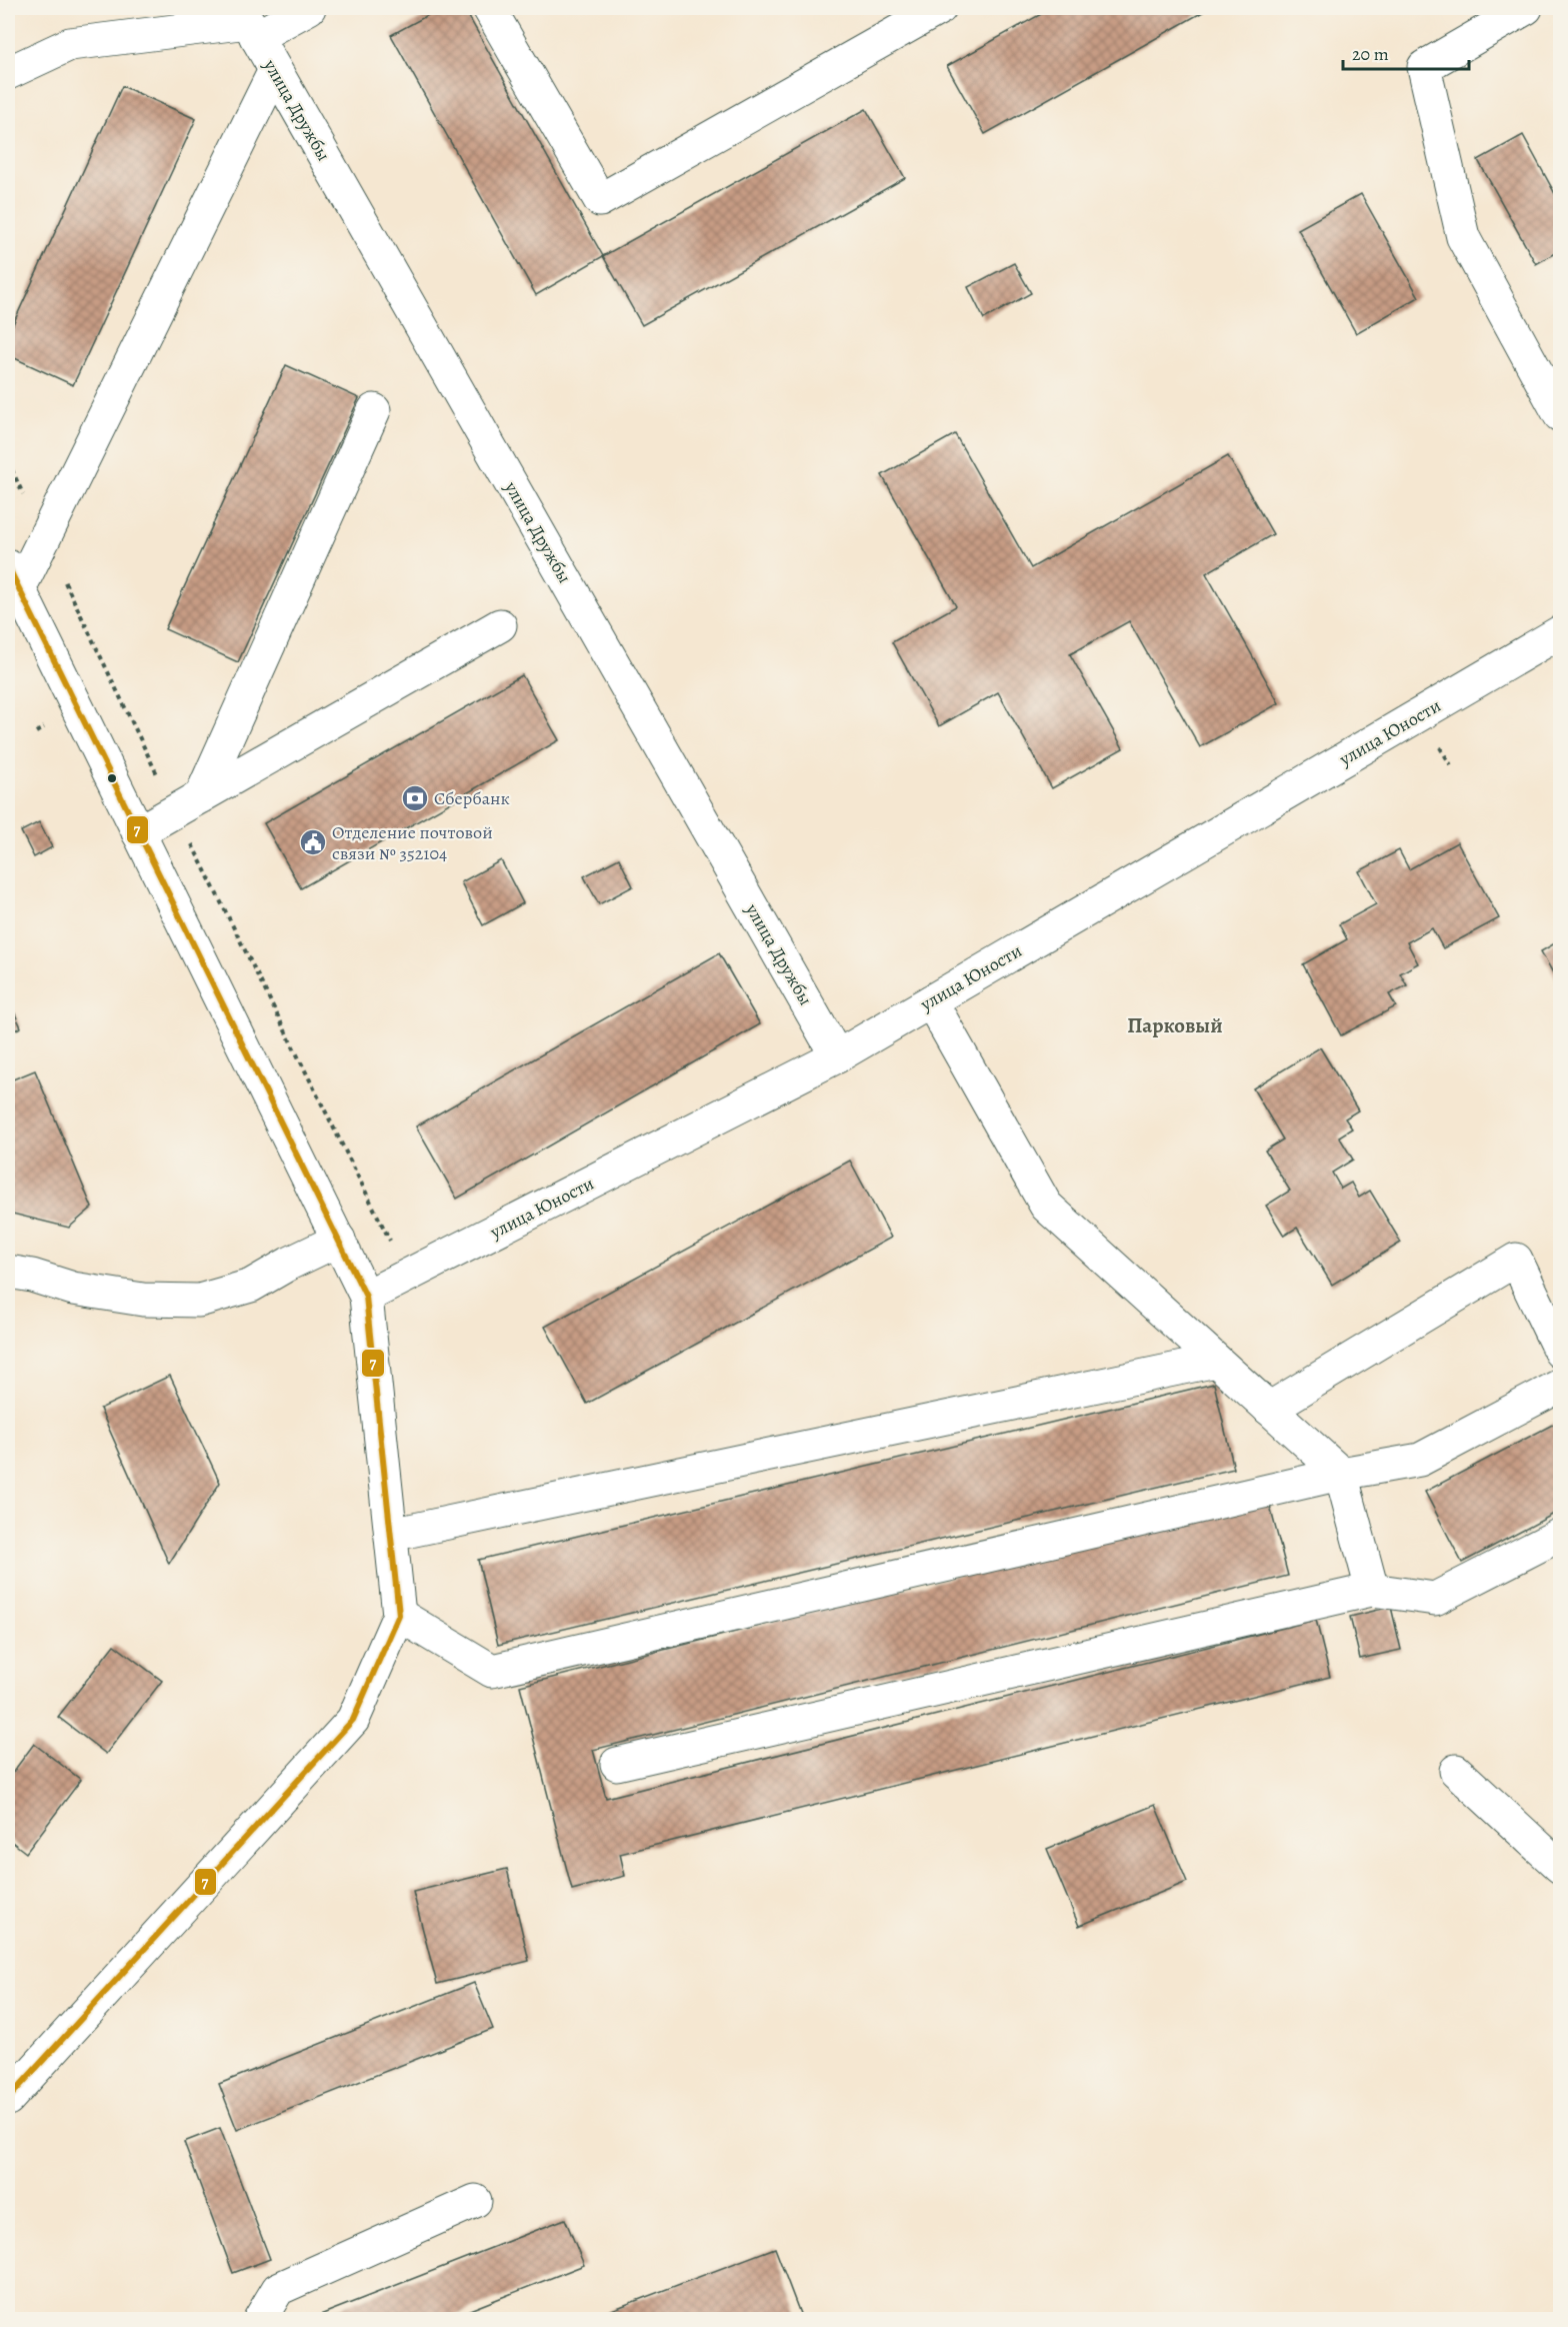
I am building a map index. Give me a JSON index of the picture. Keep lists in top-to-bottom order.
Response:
{
  "streets": {
    "street": ["улица Дружбы", "улица Юности"]
  },
  "crossings": [
    ["улица Дружбы", "улица Юности"]
  ],
  "districts": ["Парковый"],
  "places": {
    "bank": ["Сбербанк"],
    "public building": ["Отделение почтовой связи № 352104"]
  },
  "lines": ["transit line 7"],
  "scale_bar": "20 m"
}
